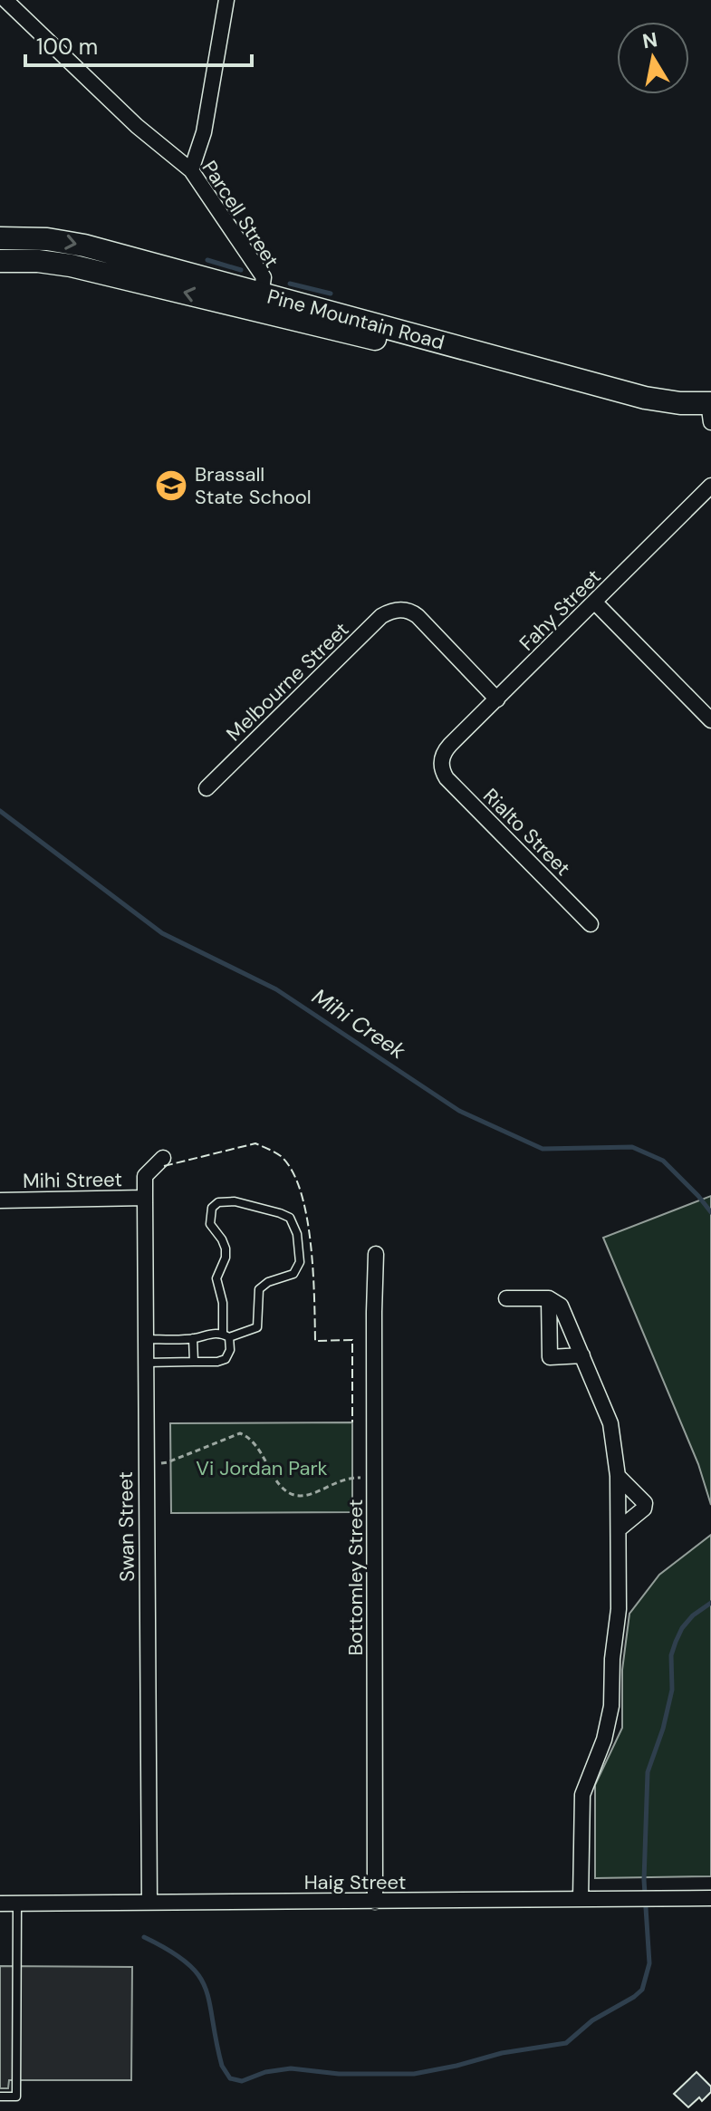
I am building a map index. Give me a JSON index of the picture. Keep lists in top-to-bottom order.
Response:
{
  "streets": {
    "main road": ["Pine Mountain Road"],
    "street": [
      "Parcell Street",
      "Fahy Street",
      "Melbourne Street",
      "Rialto Street",
      "Mihi Street",
      "Swan Street",
      "Bottomley Street",
      "Haig Street"
    ]
  },
  "crossings": [
    ["Parcell Street", "Pine Mountain Road"],
    ["Fahy Street", "Melbourne Street"],
    ["Fahy Street", "Rialto Street"],
    ["Mihi Street", "Swan Street"],
    ["Swan Street", "Haig Street"],
    ["Bottomley Street", "Haig Street"]
  ],
  "water": ["Mihi Creek"],
  "parks": ["Vi Jordan Park"],
  "places": {
    "school or university": ["Brassall State School"]
  },
  "scale_bar": "100 m",
  "north": "top"
}
